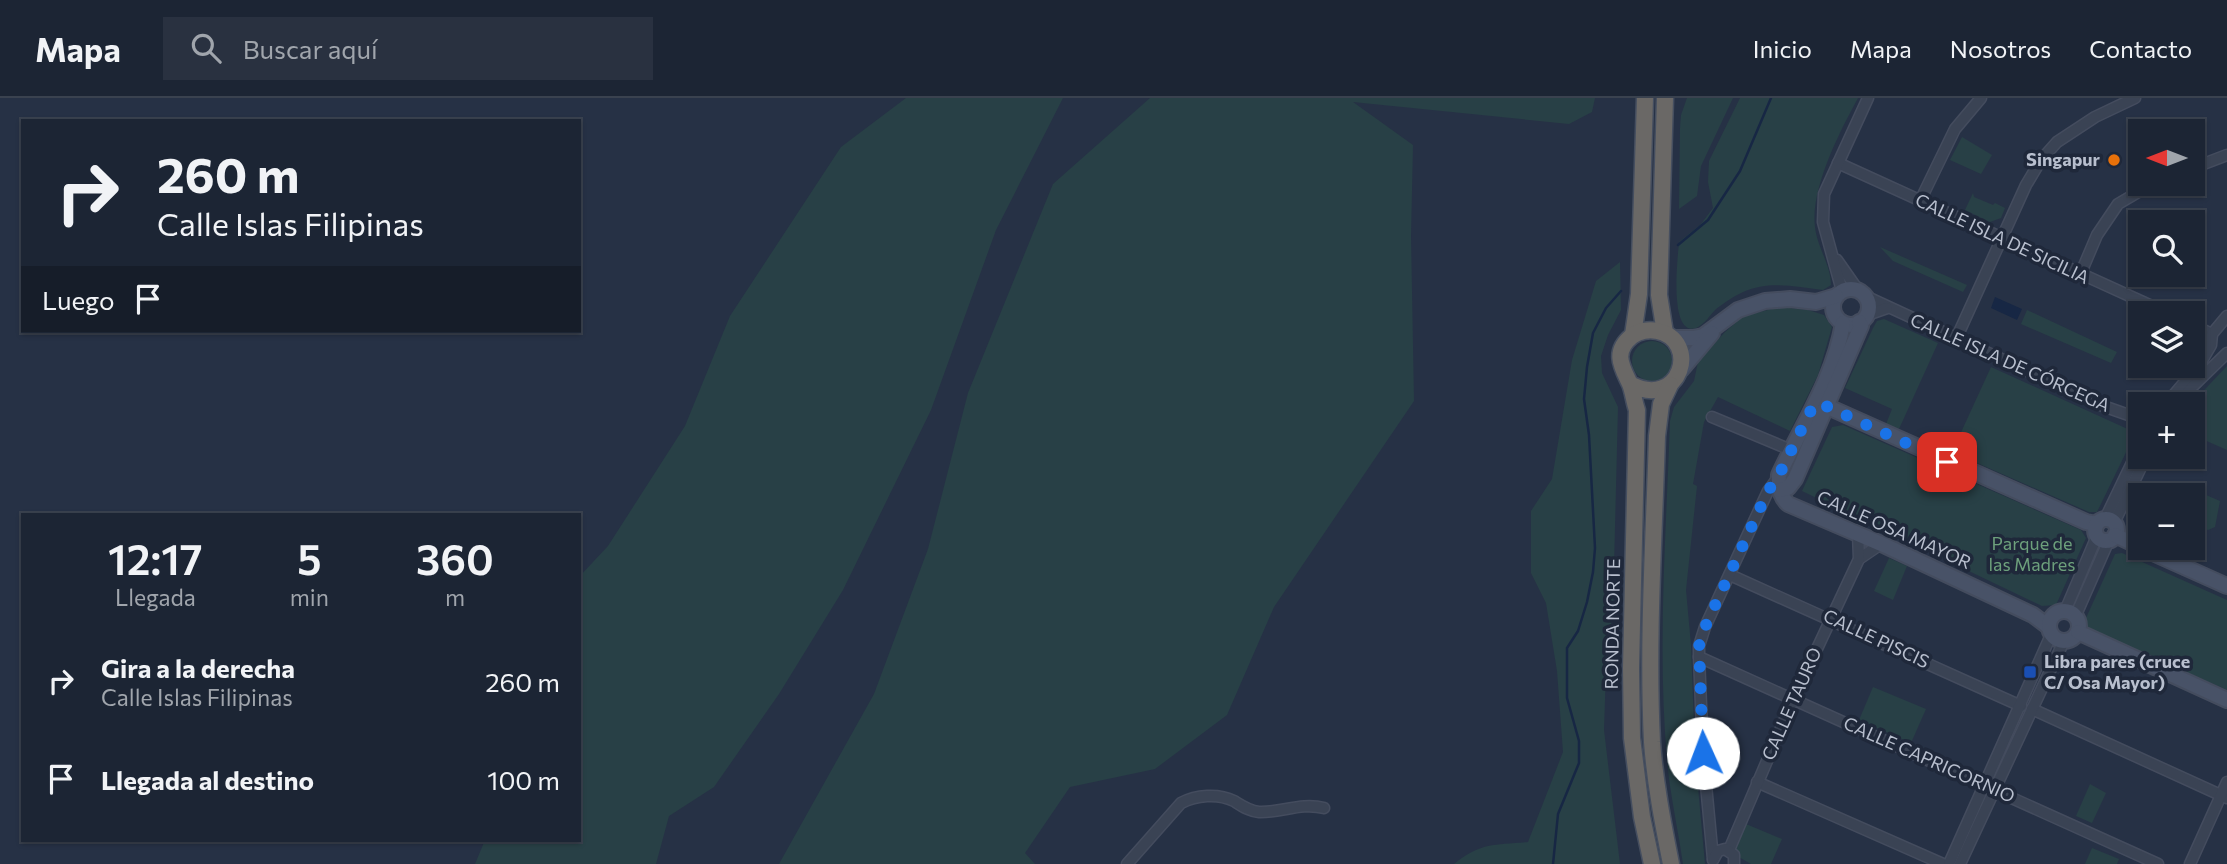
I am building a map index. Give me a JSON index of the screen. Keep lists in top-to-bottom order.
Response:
{
  "streets": {
    "highway": ["RONDA NORTE"],
    "main road": ["CALLE OSA MAYOR"],
    "street": [
      "CALLE ISLA DE SICILIA",
      "CALLE ISLA DE CÓRCEGA",
      "CALLE PISCIS",
      "CALLE TAURO",
      "CALLE CAPRICORNIO"
    ]
  },
  "crossings": [
    ["CALLE OSA MAYOR", "CALLE TAURO"],
    ["CALLE PISCIS", "CALLE TAURO"],
    ["CALLE TAURO", "CALLE CAPRICORNIO"]
  ],
  "parks": ["Parque de las Madres"],
  "places": {
    "other": ["Singapur"],
    "transit": ["Libra pares (cruce C/ Osa Mayor)"]
  },
  "north": "left",
  "page": {
    "header": "Mapa",
    "search": "Buscar aquí",
    "nav": [
      "Inicio",
      "Mapa",
      "Nosotros",
      "Contacto"
    ],
    "map_buttons": ["+", "−"],
    "turn": ["260 m", "Calle Islas Filipinas"],
    "then": "Luego",
    "eta": [
      "12:17",
      "Llegada",
      "5",
      "min",
      "360",
      "m"
    ],
    "list": [
      {
        "name": "Gira a la derecha",
        "note": "Calle Islas Filipinas",
        "value": "260 m"
      },
      {
        "name": "Llegada al destino",
        "value": "100 m"
      }
    ]
  }
}
